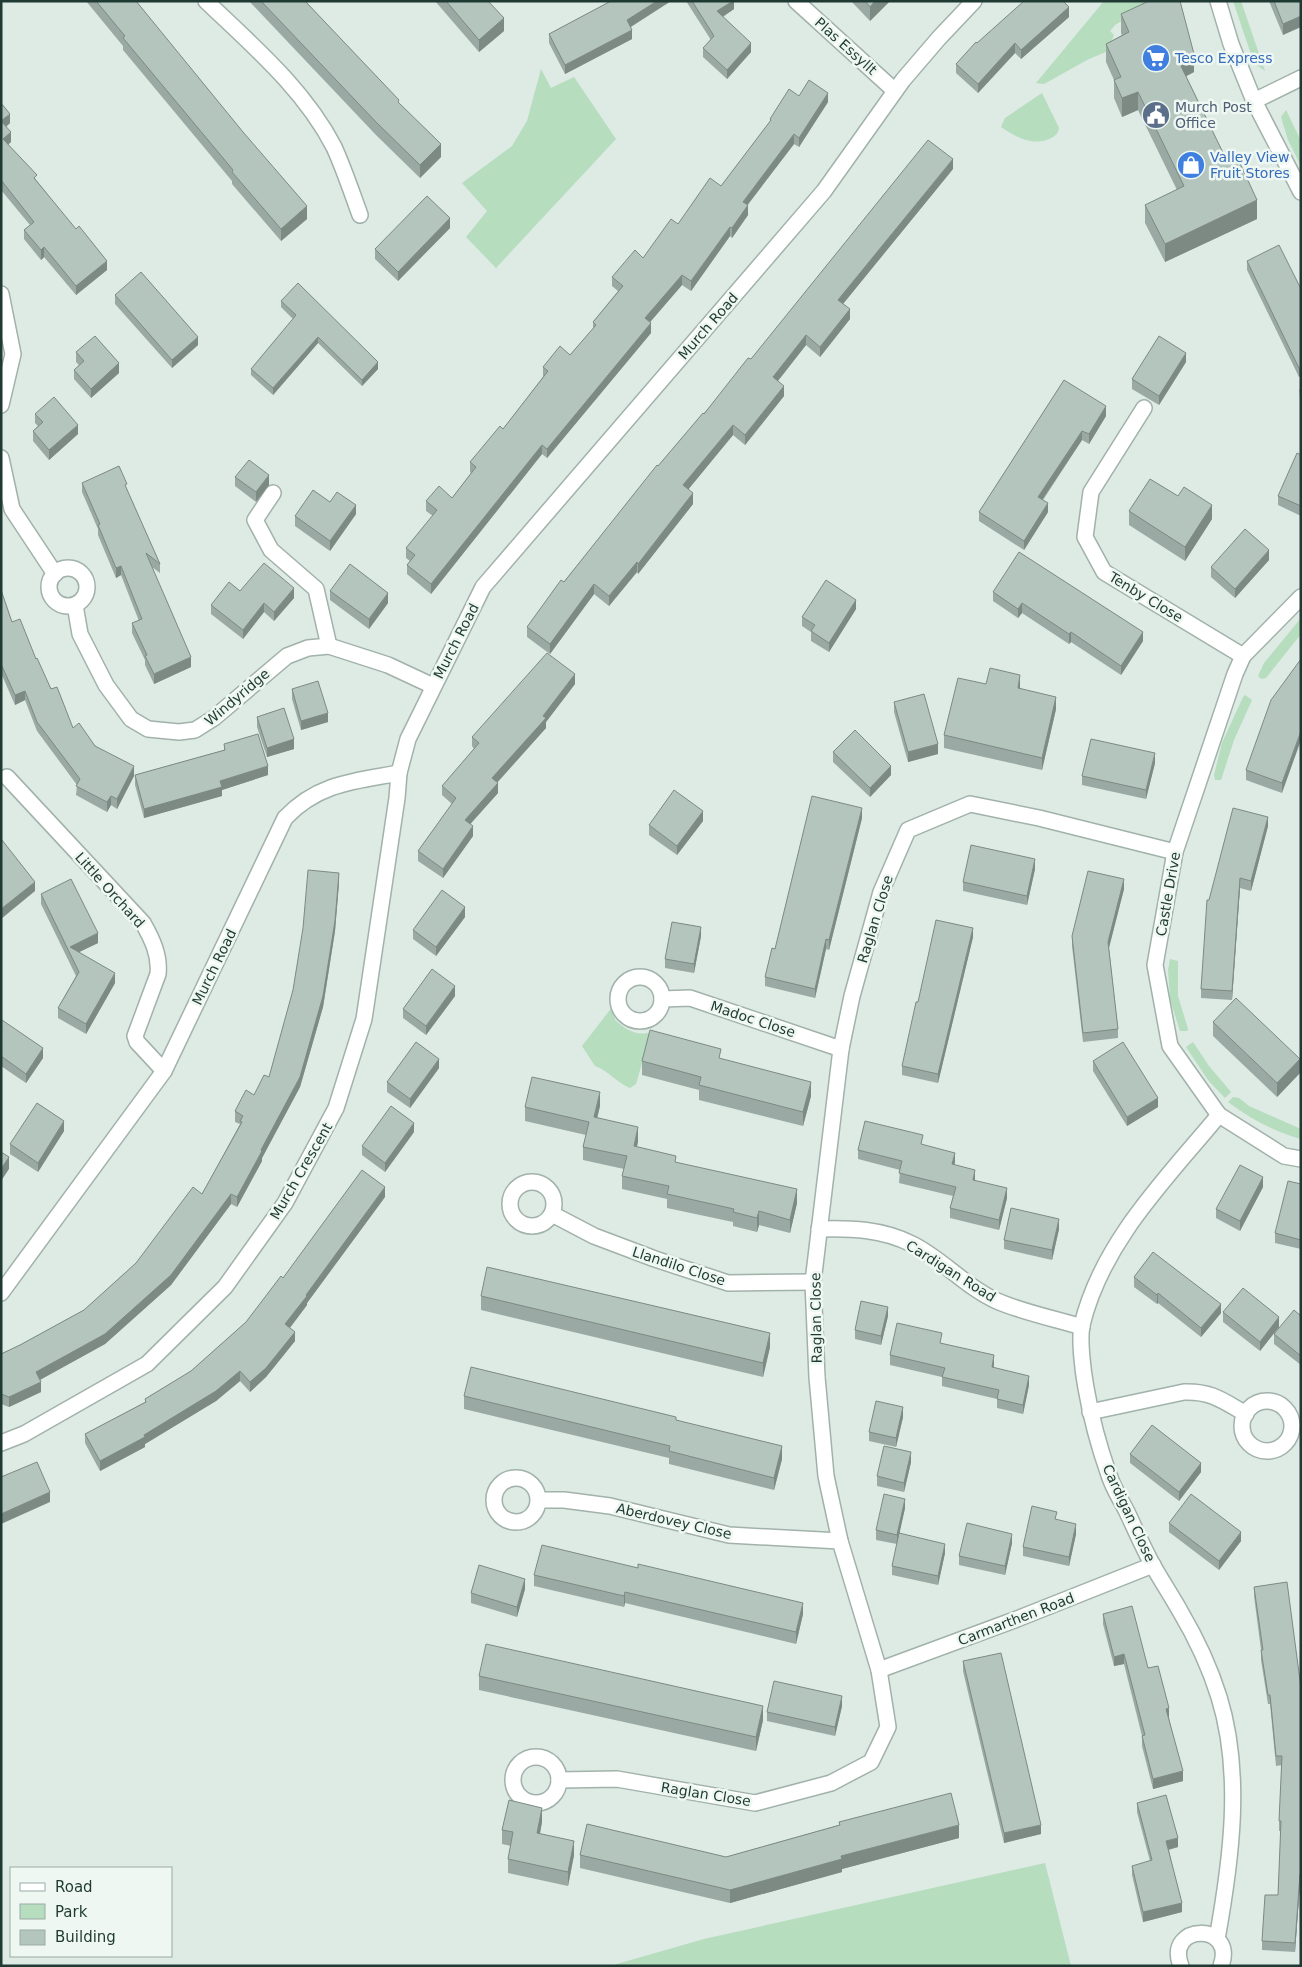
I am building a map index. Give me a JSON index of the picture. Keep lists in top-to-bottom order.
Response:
{
  "streets": {
    "street": [
      "Plas Essyllt",
      "Murch Road",
      "Tenby Close",
      "Windyridge",
      "Little Orchard",
      "Castle Drive",
      "Raglan Close",
      "Madoc Close",
      "Murch Crescent",
      "Llandilo Close",
      "Cardigan Road",
      "Cardigan Close",
      "Aberdovey Close",
      "Carmarthen Road"
    ]
  },
  "crossings": [
    ["Plas Essyllt", "Murch Road"],
    ["Murch Road", "Windyridge"],
    ["Murch Road", "Little Orchard"],
    ["Murch Road", "Murch Crescent"],
    ["Tenby Close", "Castle Drive"],
    ["Castle Drive", "Raglan Close"],
    ["Castle Drive", "Cardigan Close"],
    ["Raglan Close", "Madoc Close"],
    ["Raglan Close", "Llandilo Close"],
    ["Raglan Close", "Cardigan Road"],
    ["Raglan Close", "Aberdovey Close"],
    ["Raglan Close", "Carmarthen Road"],
    ["Cardigan Road", "Cardigan Close"],
    ["Cardigan Close", "Carmarthen Road"]
  ],
  "places": {
    "supermarket": ["Tesco Express"],
    "public building": ["Murch Post Office"],
    "shop": ["Valley View Fruit Stores"]
  },
  "legend": ["Road", "Park", "Building"]
}
